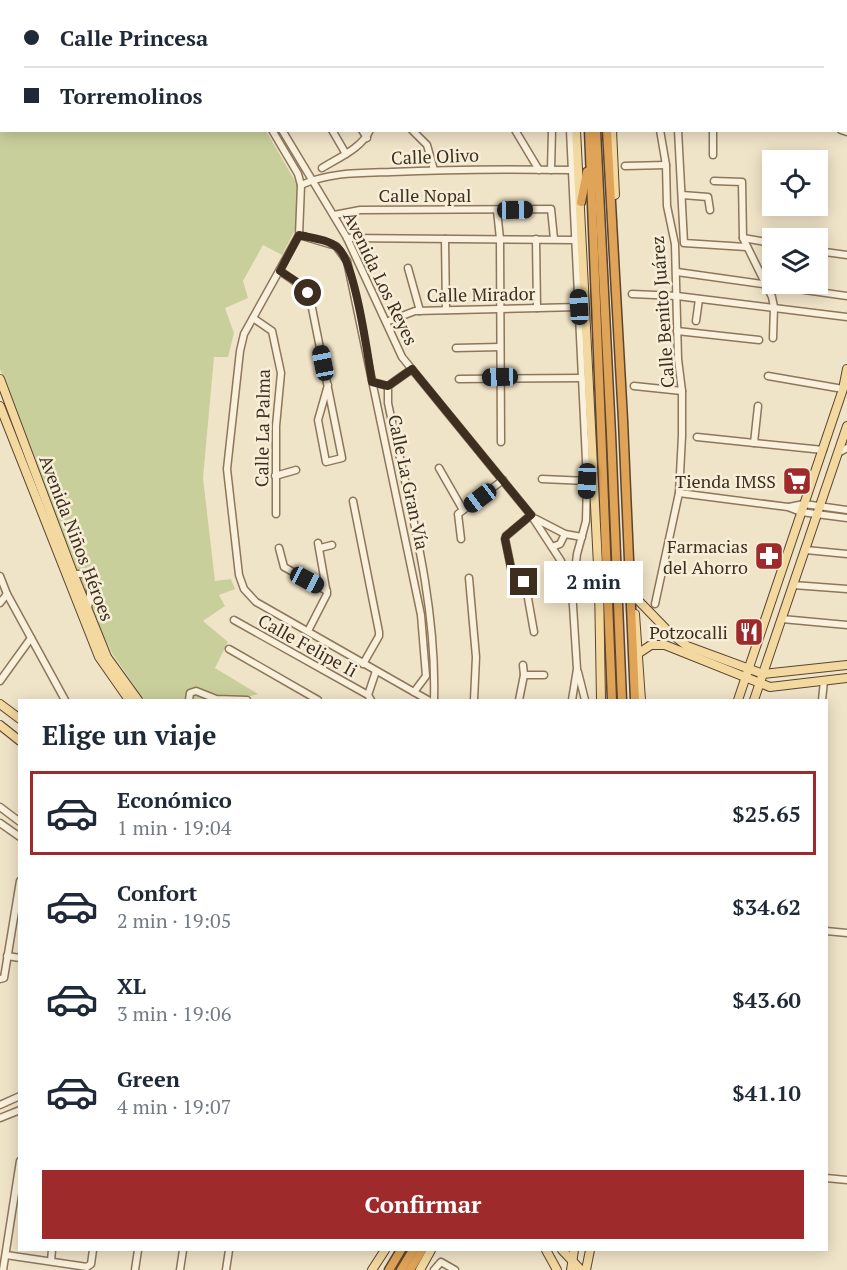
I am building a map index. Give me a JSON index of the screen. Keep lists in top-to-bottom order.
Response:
{
  "streets": {
    "main road": ["Avenida Niños Héroes"],
    "street": [
      "Calle Olivo",
      "Calle Nopal",
      "Avenida Los Reyes",
      "Calle Mirador",
      "Calle Benito Juárez",
      "Calle La Palma",
      "Calle La Gran Vía",
      "Calle Felipe Ii"
    ]
  },
  "crossings": [
    ["Calle Olivo", "Avenida Los Reyes"],
    ["Calle Nopal", "Avenida Los Reyes"],
    ["Avenida Los Reyes", "Calle Mirador"]
  ],
  "places": {
    "supermarket": ["Tienda IMSS"],
    "pharmacy": ["Farmacias del Ahorro"],
    "restaurant": ["Potzocalli"]
  },
  "page": {
    "banner": ["Calle Princesa", "Torremolinos"],
    "bubble": "2 min",
    "heading": "Elige un viaje",
    "list": [
      {
        "name": "Económico",
        "note": "1 min · 19:04",
        "value": "$25.65"
      },
      {
        "name": "Confort",
        "note": "2 min · 19:05",
        "value": "$34.62"
      },
      {
        "name": "XL",
        "note": "3 min · 19:06",
        "value": "$43.60"
      },
      {
        "name": "Green",
        "note": "4 min · 19:07",
        "value": "$41.10"
      }
    ],
    "buttons": "Confirmar"
  }
}
